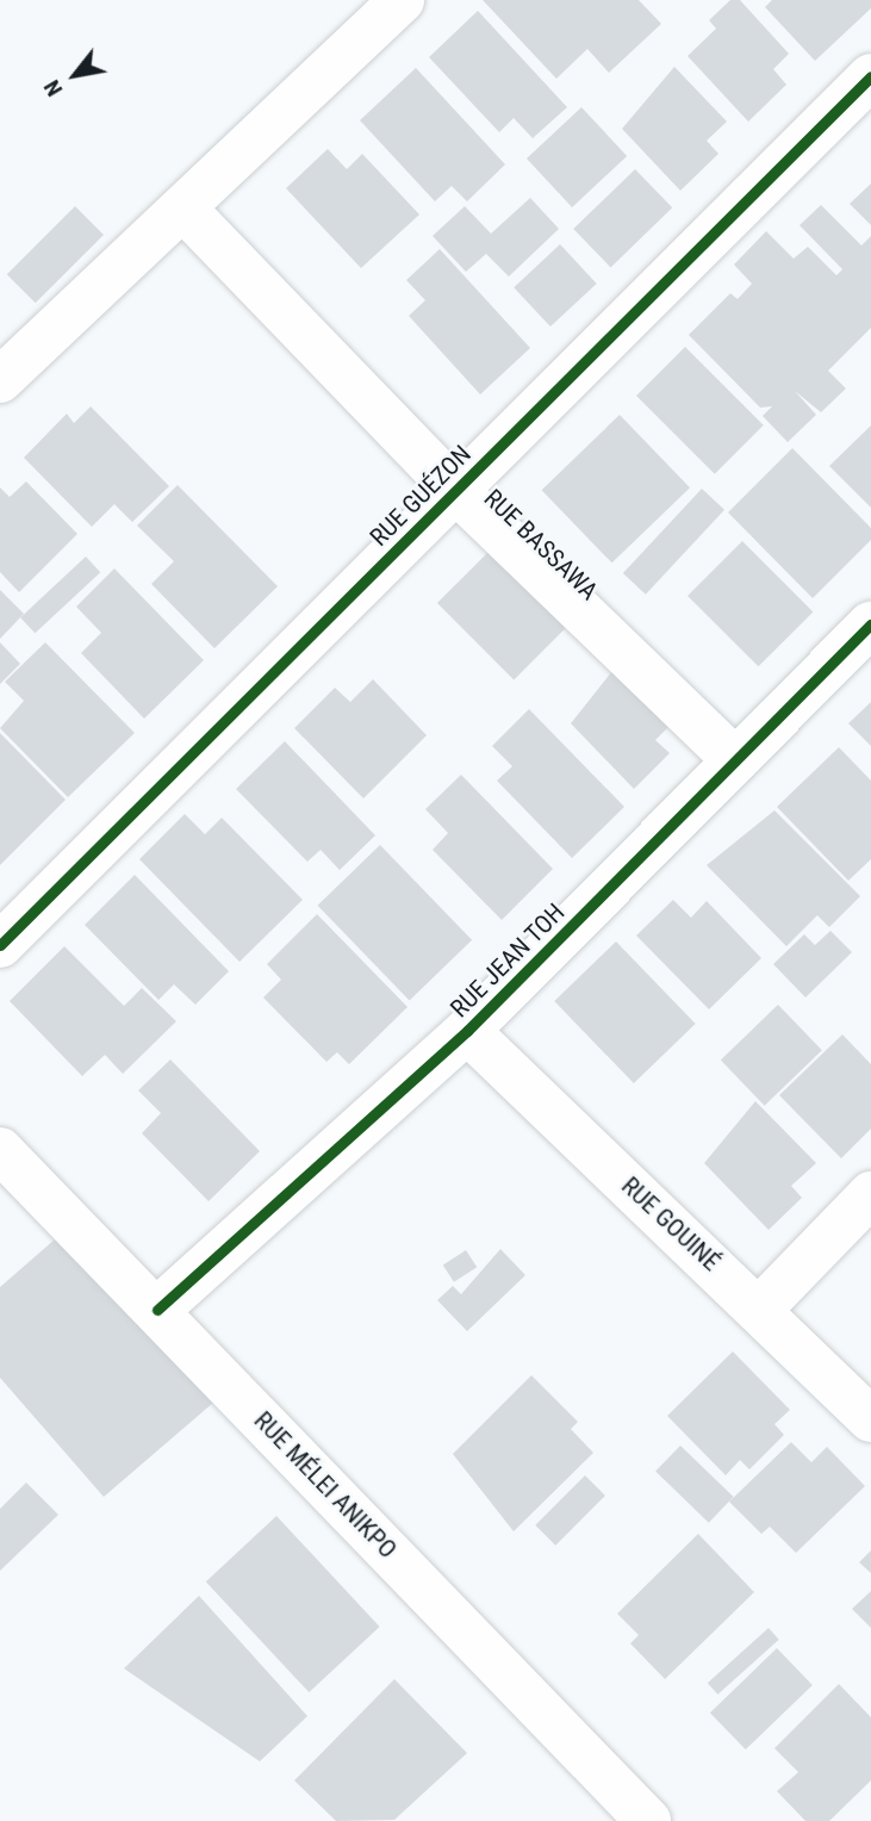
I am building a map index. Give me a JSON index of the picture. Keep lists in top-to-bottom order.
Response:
{
  "streets": {
    "street": [
      "RUE GUÉZON",
      "RUE BASSAWA",
      "RUE JEAN TOH",
      "RUE GOUINÉ",
      "RUE MÉLEI ANIKPO"
    ]
  },
  "crossings": [
    ["RUE GUÉZON", "RUE BASSAWA"],
    ["RUE BASSAWA", "RUE JEAN TOH"],
    ["RUE JEAN TOH", "RUE GOUINÉ"],
    ["RUE JEAN TOH", "RUE MÉLEI ANIKPO"]
  ],
  "north": "bottom left"
}
